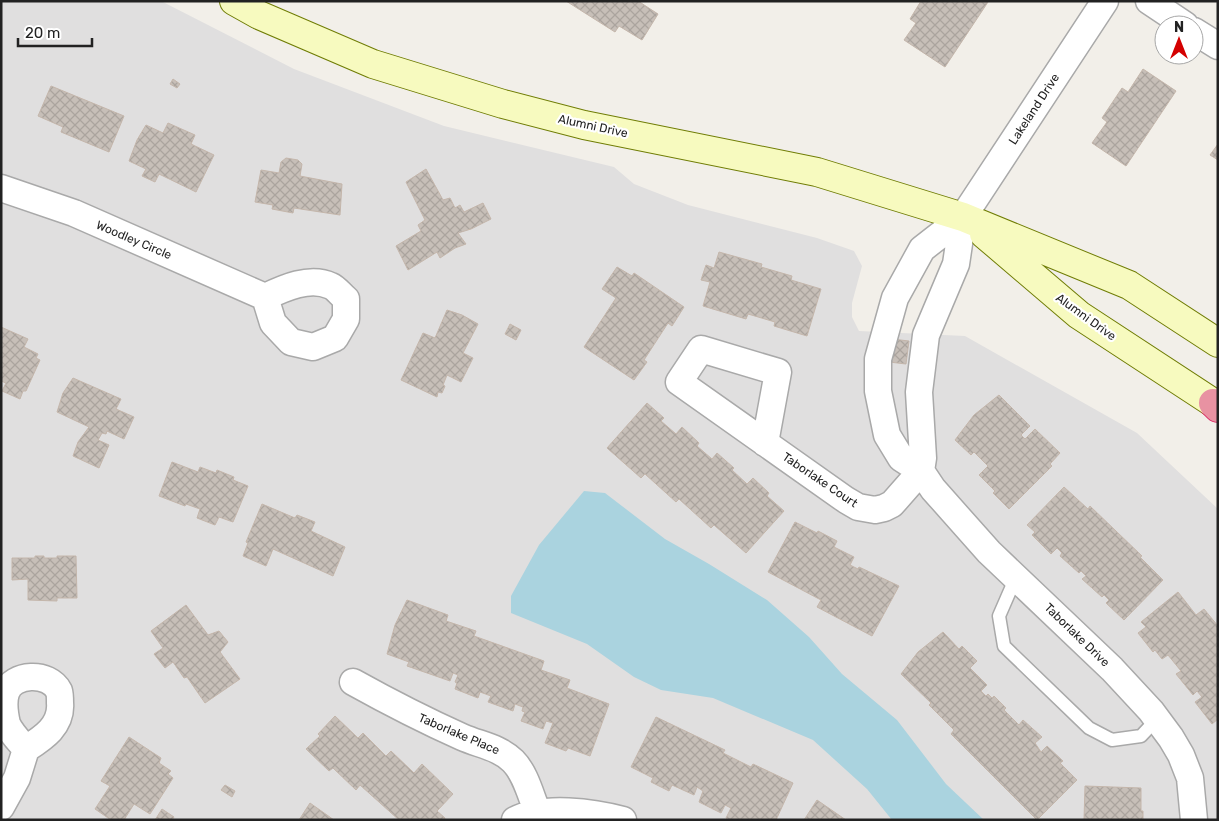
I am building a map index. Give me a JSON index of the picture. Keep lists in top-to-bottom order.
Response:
{
  "streets": {
    "main road": ["Alumni Drive"],
    "street": [
      "Lakeland Drive",
      "Woodley Circle",
      "Taborlake Court",
      "Taborlake Drive",
      "Taborlake Place"
    ]
  },
  "crossings": [
    ["Lakeland Drive", "Alumni Drive"],
    ["Lakeland Drive", "Taborlake Drive"],
    ["Alumni Drive", "Taborlake Drive"],
    ["Taborlake Court", "Taborlake Drive"]
  ],
  "scale_bar": "20 m",
  "north": "top"
}
